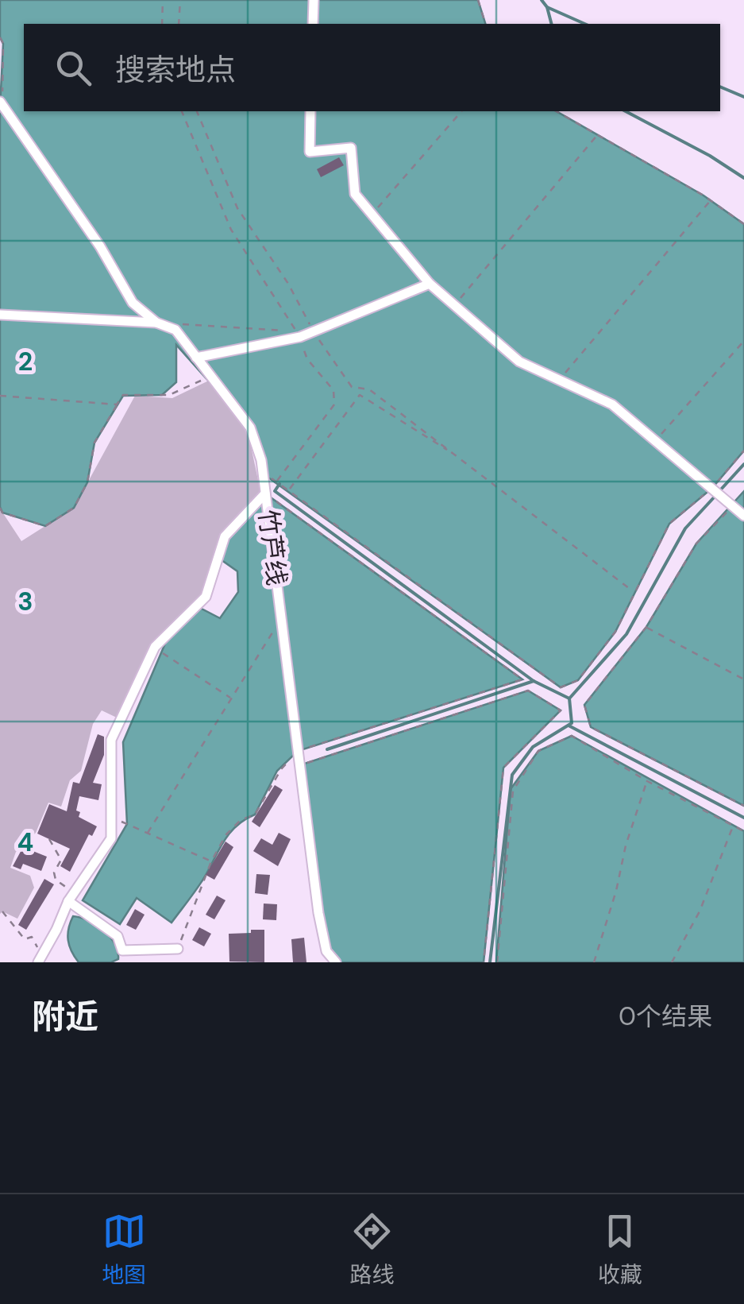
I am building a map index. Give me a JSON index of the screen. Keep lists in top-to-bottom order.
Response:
{
  "streets": {
    "street": ["竹芦线"]
  },
  "page": {
    "search": "搜索地点",
    "heading": ["附近", "0个结果"],
    "nav": ["地图", "路线", "收藏"]
  },
  "grid": {
    "rows": ["2", "3", "4"]
  }
}
